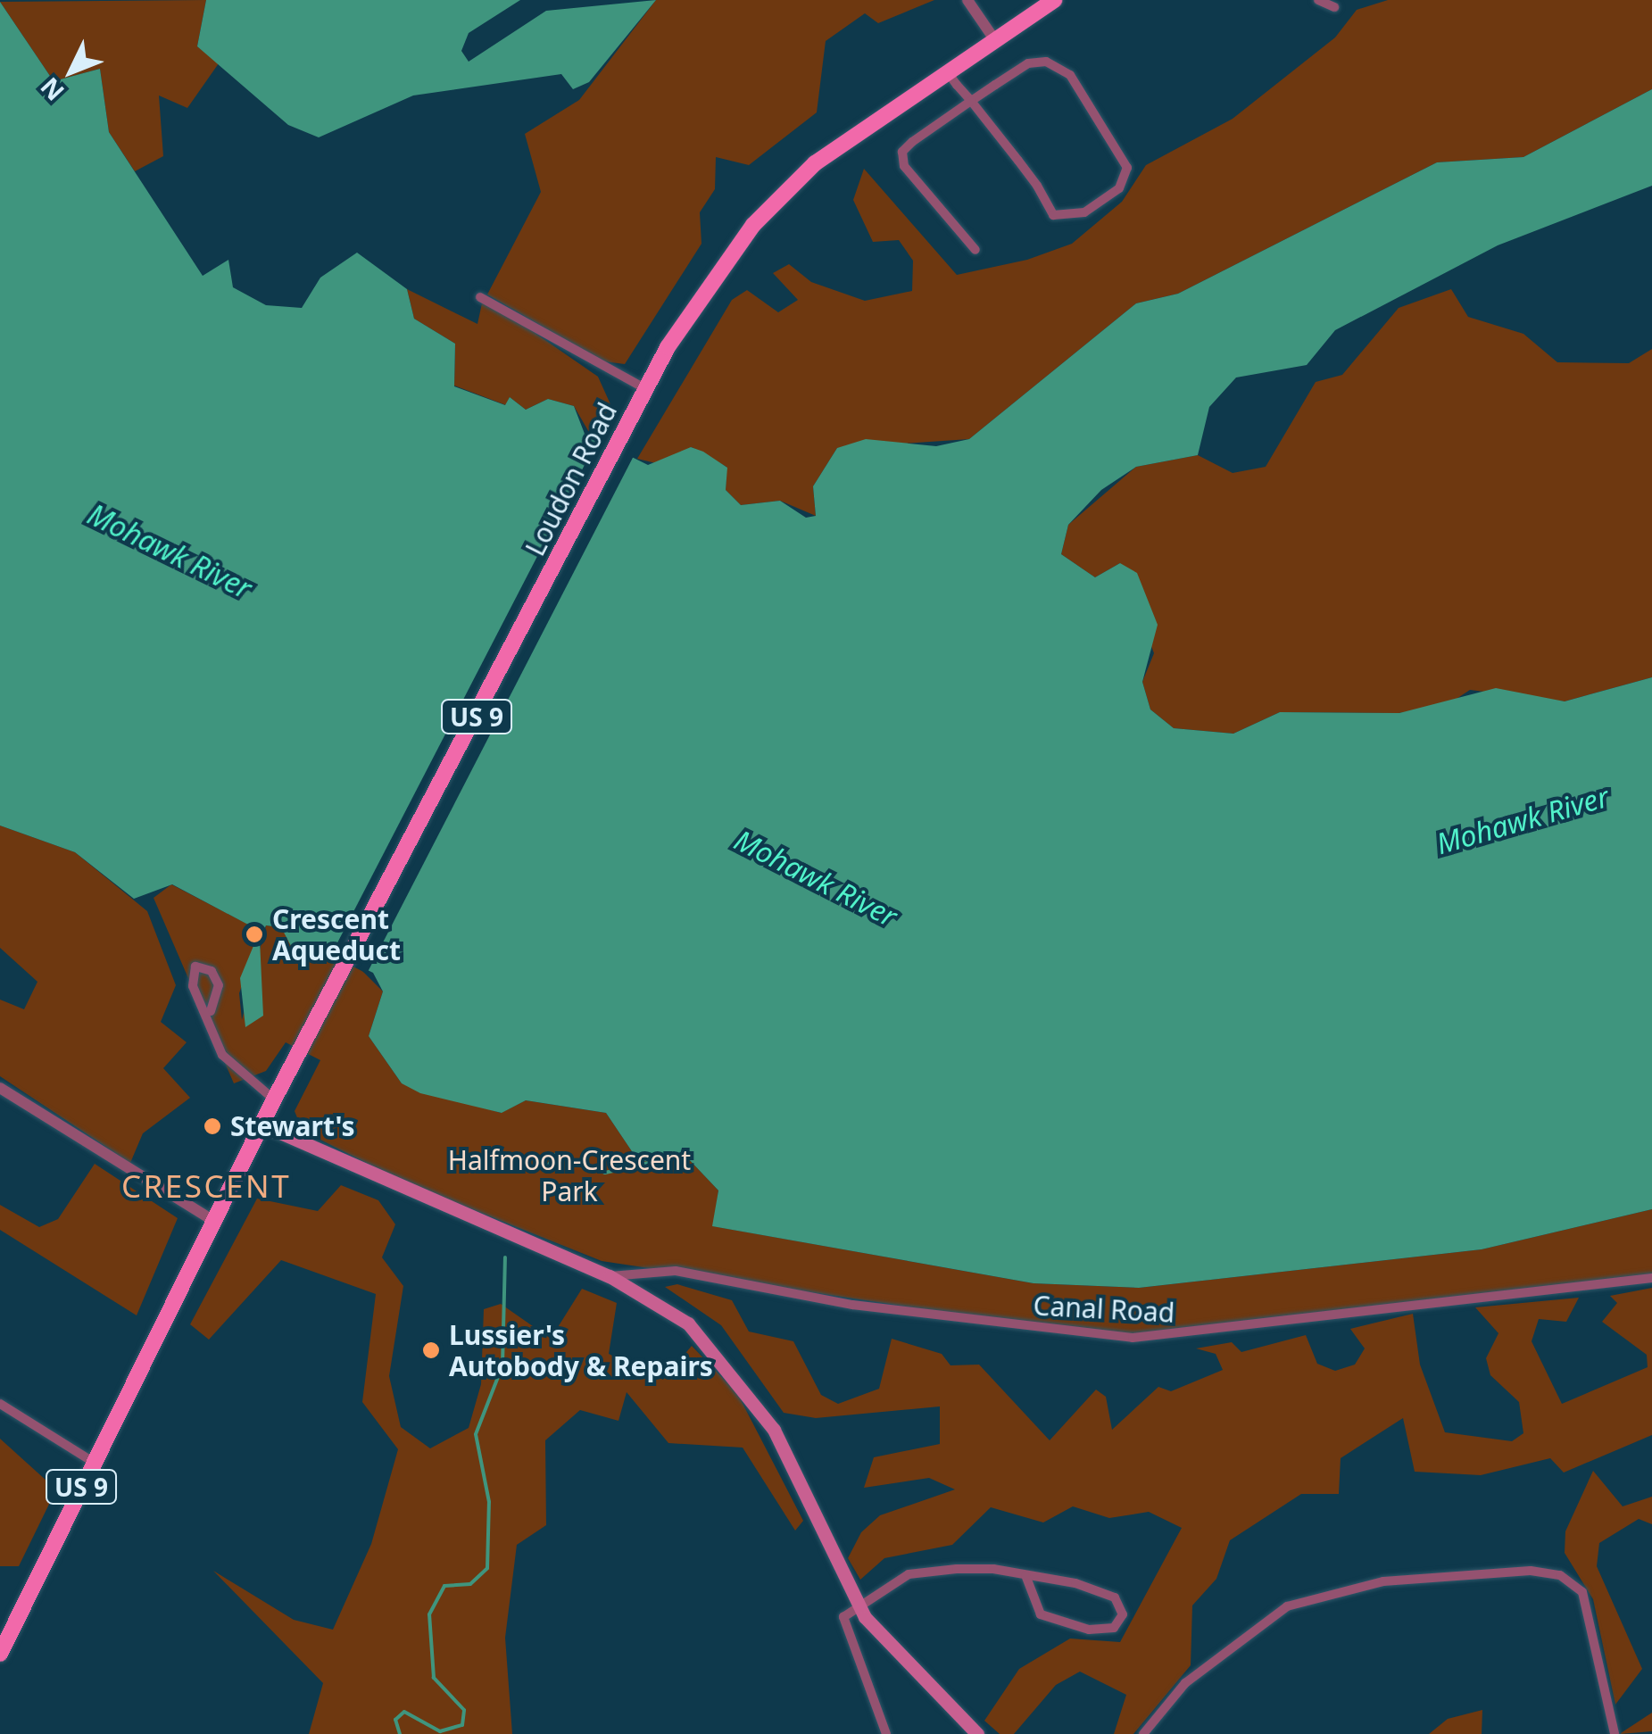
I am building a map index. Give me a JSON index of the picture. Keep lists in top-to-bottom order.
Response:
{
  "streets": {
    "main road": ["Loudon Road", "US 9"],
    "street": ["Canal Road"]
  },
  "crossings": [
    ["Loudon Road", "US 9"]
  ],
  "districts": ["CRESCENT"],
  "water": ["Mohawk River"],
  "parks": ["Halfmoon-Crescent Park"],
  "places": ["Crescent Aqueduct", "Stewart's", "Lussier's Autobody & Repairs"],
  "north": "bottom left"
}
